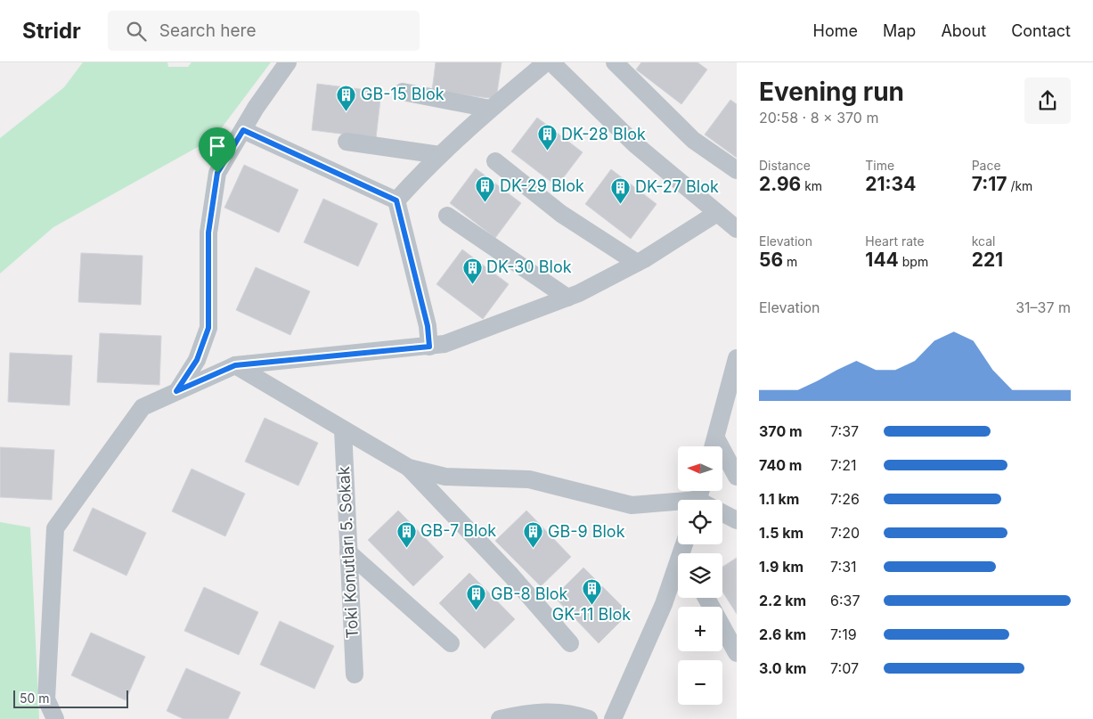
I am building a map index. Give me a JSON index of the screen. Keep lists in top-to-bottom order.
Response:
{
  "streets": {
    "street": ["Toki Konutları 5. Sokak"]
  },
  "places": {
    "building": [
      "GB-15 Blok",
      "DK-28 Blok",
      "DK-29 Blok",
      "DK-27 Blok",
      "DK-30 Blok",
      "GB-7 Blok",
      "GB-9 Blok",
      "GK-11 Blok",
      "GB-8 Blok"
    ]
  },
  "scale_bar": "50 m",
  "north": "left",
  "page": {
    "header": "Stridr",
    "search": "Search here",
    "nav": [
      "Home",
      "Map",
      "About",
      "Contact"
    ],
    "heading": ["Evening run", "20:58 · 8 × 370 m"],
    "stats": [
      ["Distance", "2.96 km"],
      ["Time", "21:34"],
      ["Pace", "7:17 /km"],
      ["Elevation", "56 m"],
      ["Heart rate", "144 bpm"],
      ["kcal", "221"]
    ],
    "chart": ["Elevation", "31–37 m"],
    "list": [
      {
        "name": "370 m",
        "note": "7:37"
      },
      {
        "name": "740 m",
        "note": "7:21"
      },
      {
        "name": "1.1 km",
        "note": "7:26"
      },
      {
        "name": "1.5 km",
        "note": "7:20"
      },
      {
        "name": "1.9 km",
        "note": "7:31"
      },
      {
        "name": "2.2 km",
        "note": "6:37"
      },
      {
        "name": "2.6 km",
        "note": "7:19"
      },
      {
        "name": "3.0 km",
        "note": "7:07"
      }
    ],
    "map_buttons": ["+", "−"],
    "scale": "50 m"
  }
}
